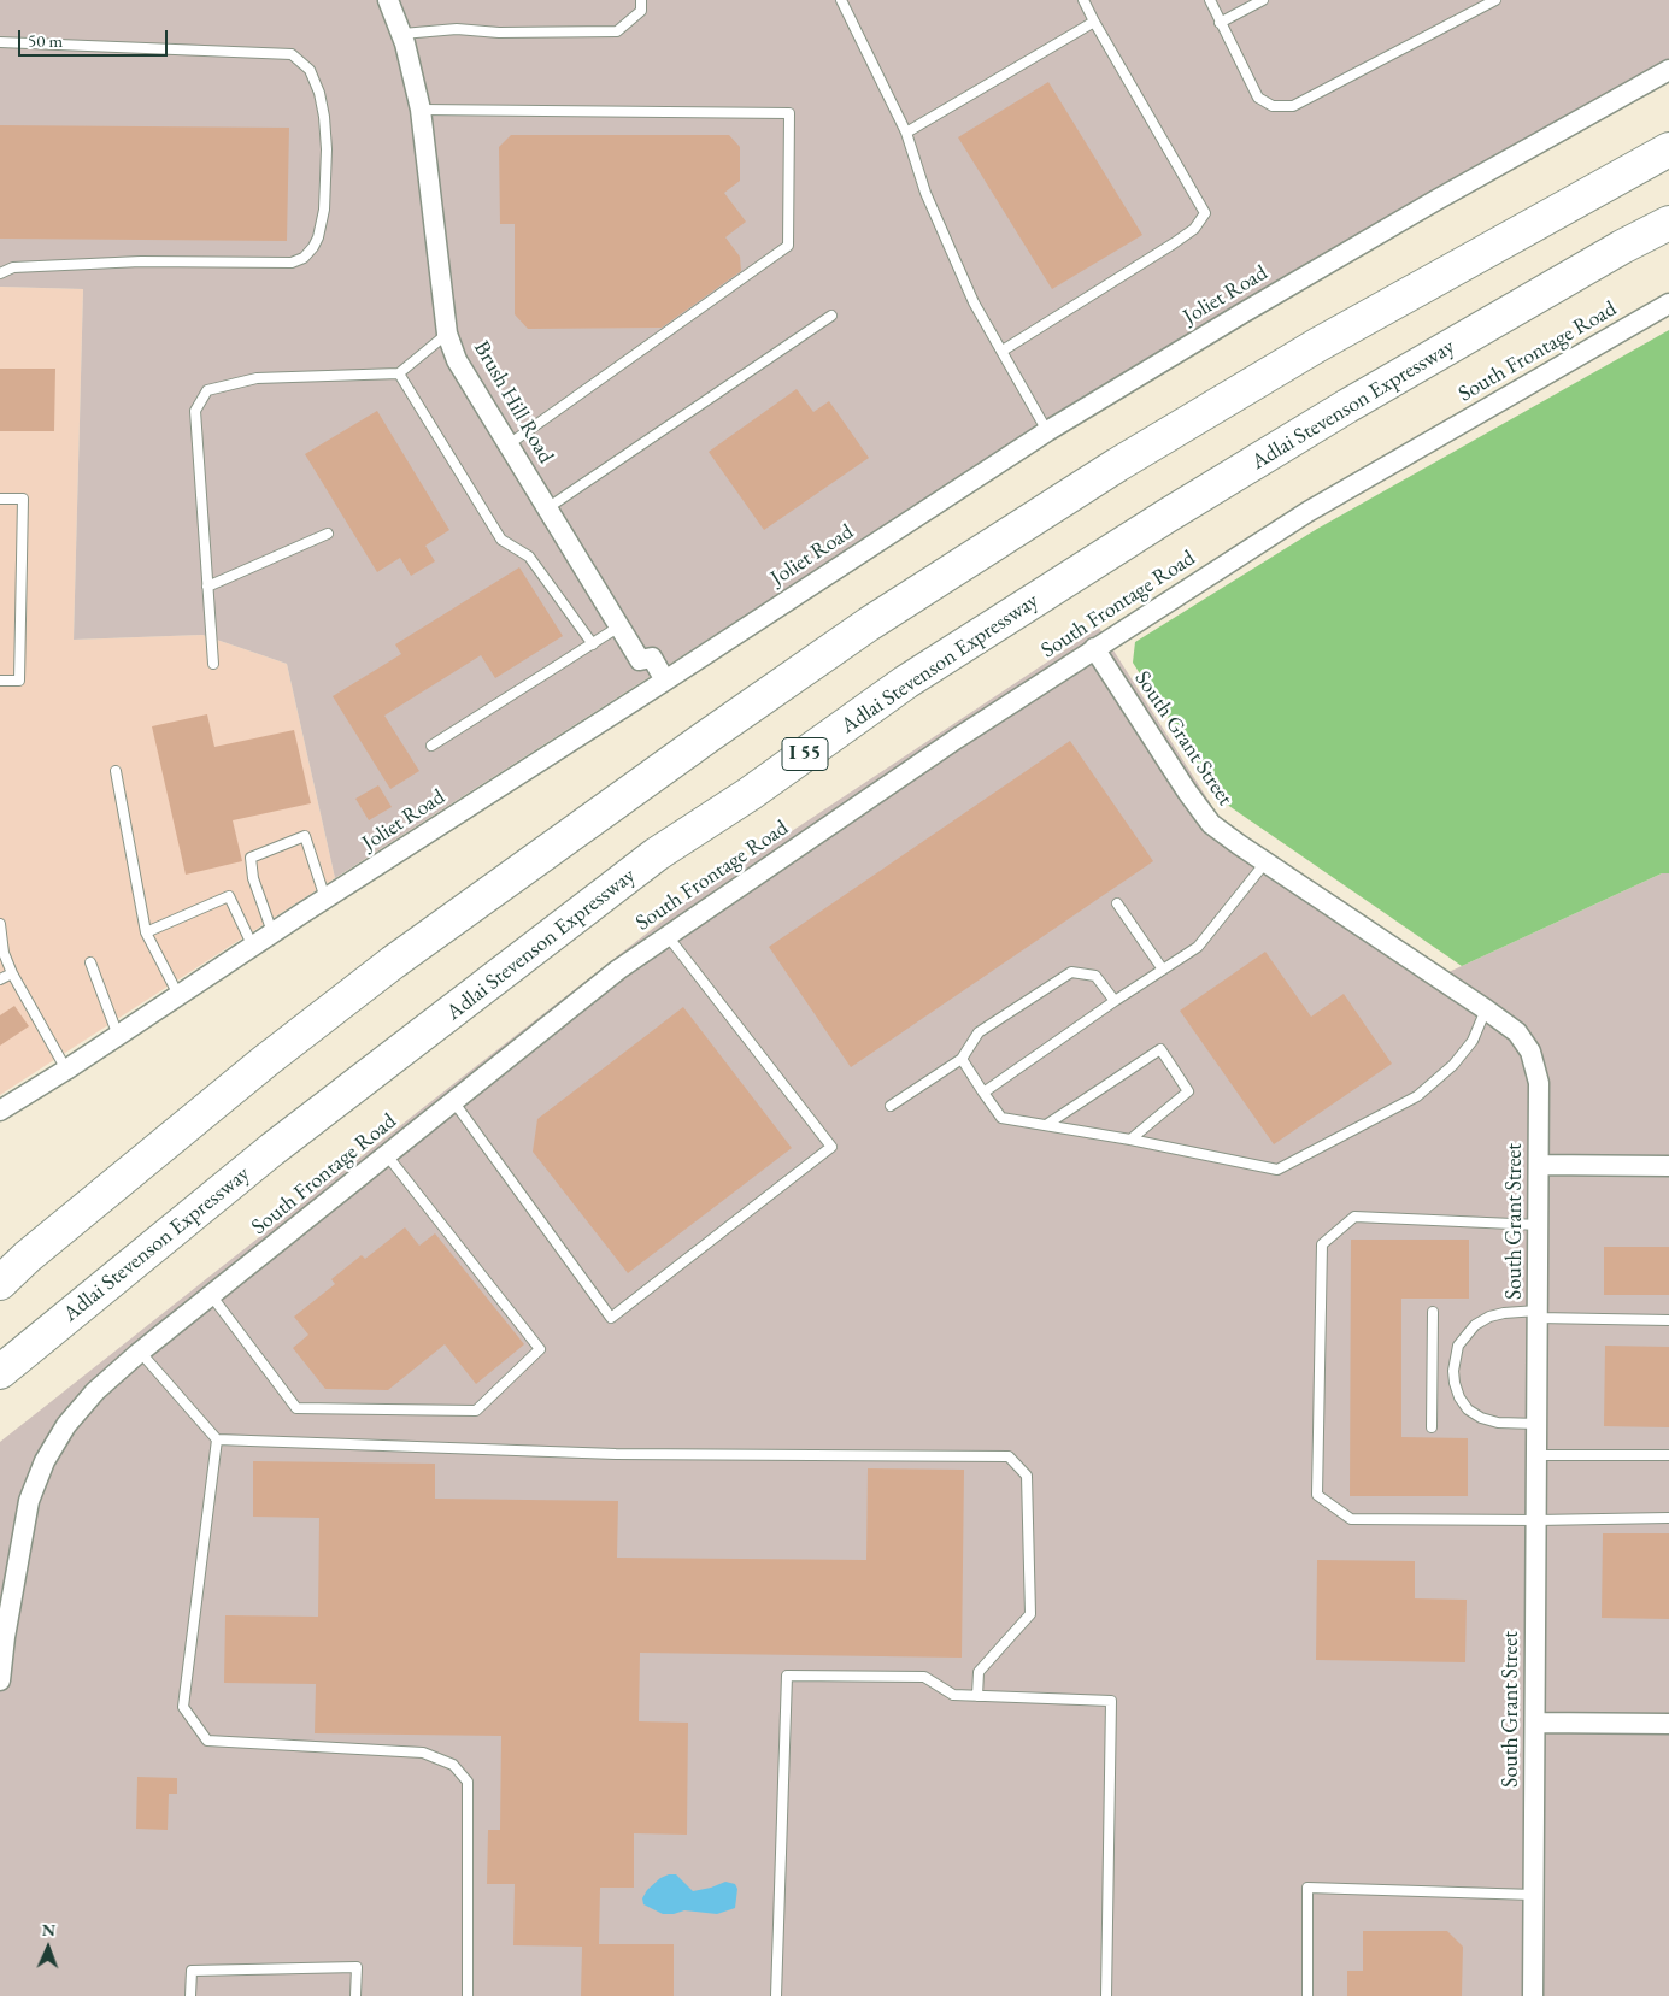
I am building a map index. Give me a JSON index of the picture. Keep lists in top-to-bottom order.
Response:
{
  "streets": {
    "highway": ["Adlai Stevenson Expressway", "I 55"],
    "street": [
      "Joliet Road",
      "South Frontage Road",
      "Brush Hill Road",
      "South Grant Street"
    ]
  },
  "crossings": [
    ["Joliet Road", "Brush Hill Road"],
    ["South Frontage Road", "South Grant Street"]
  ],
  "scale_bar": "50 m",
  "north": "top"
}
